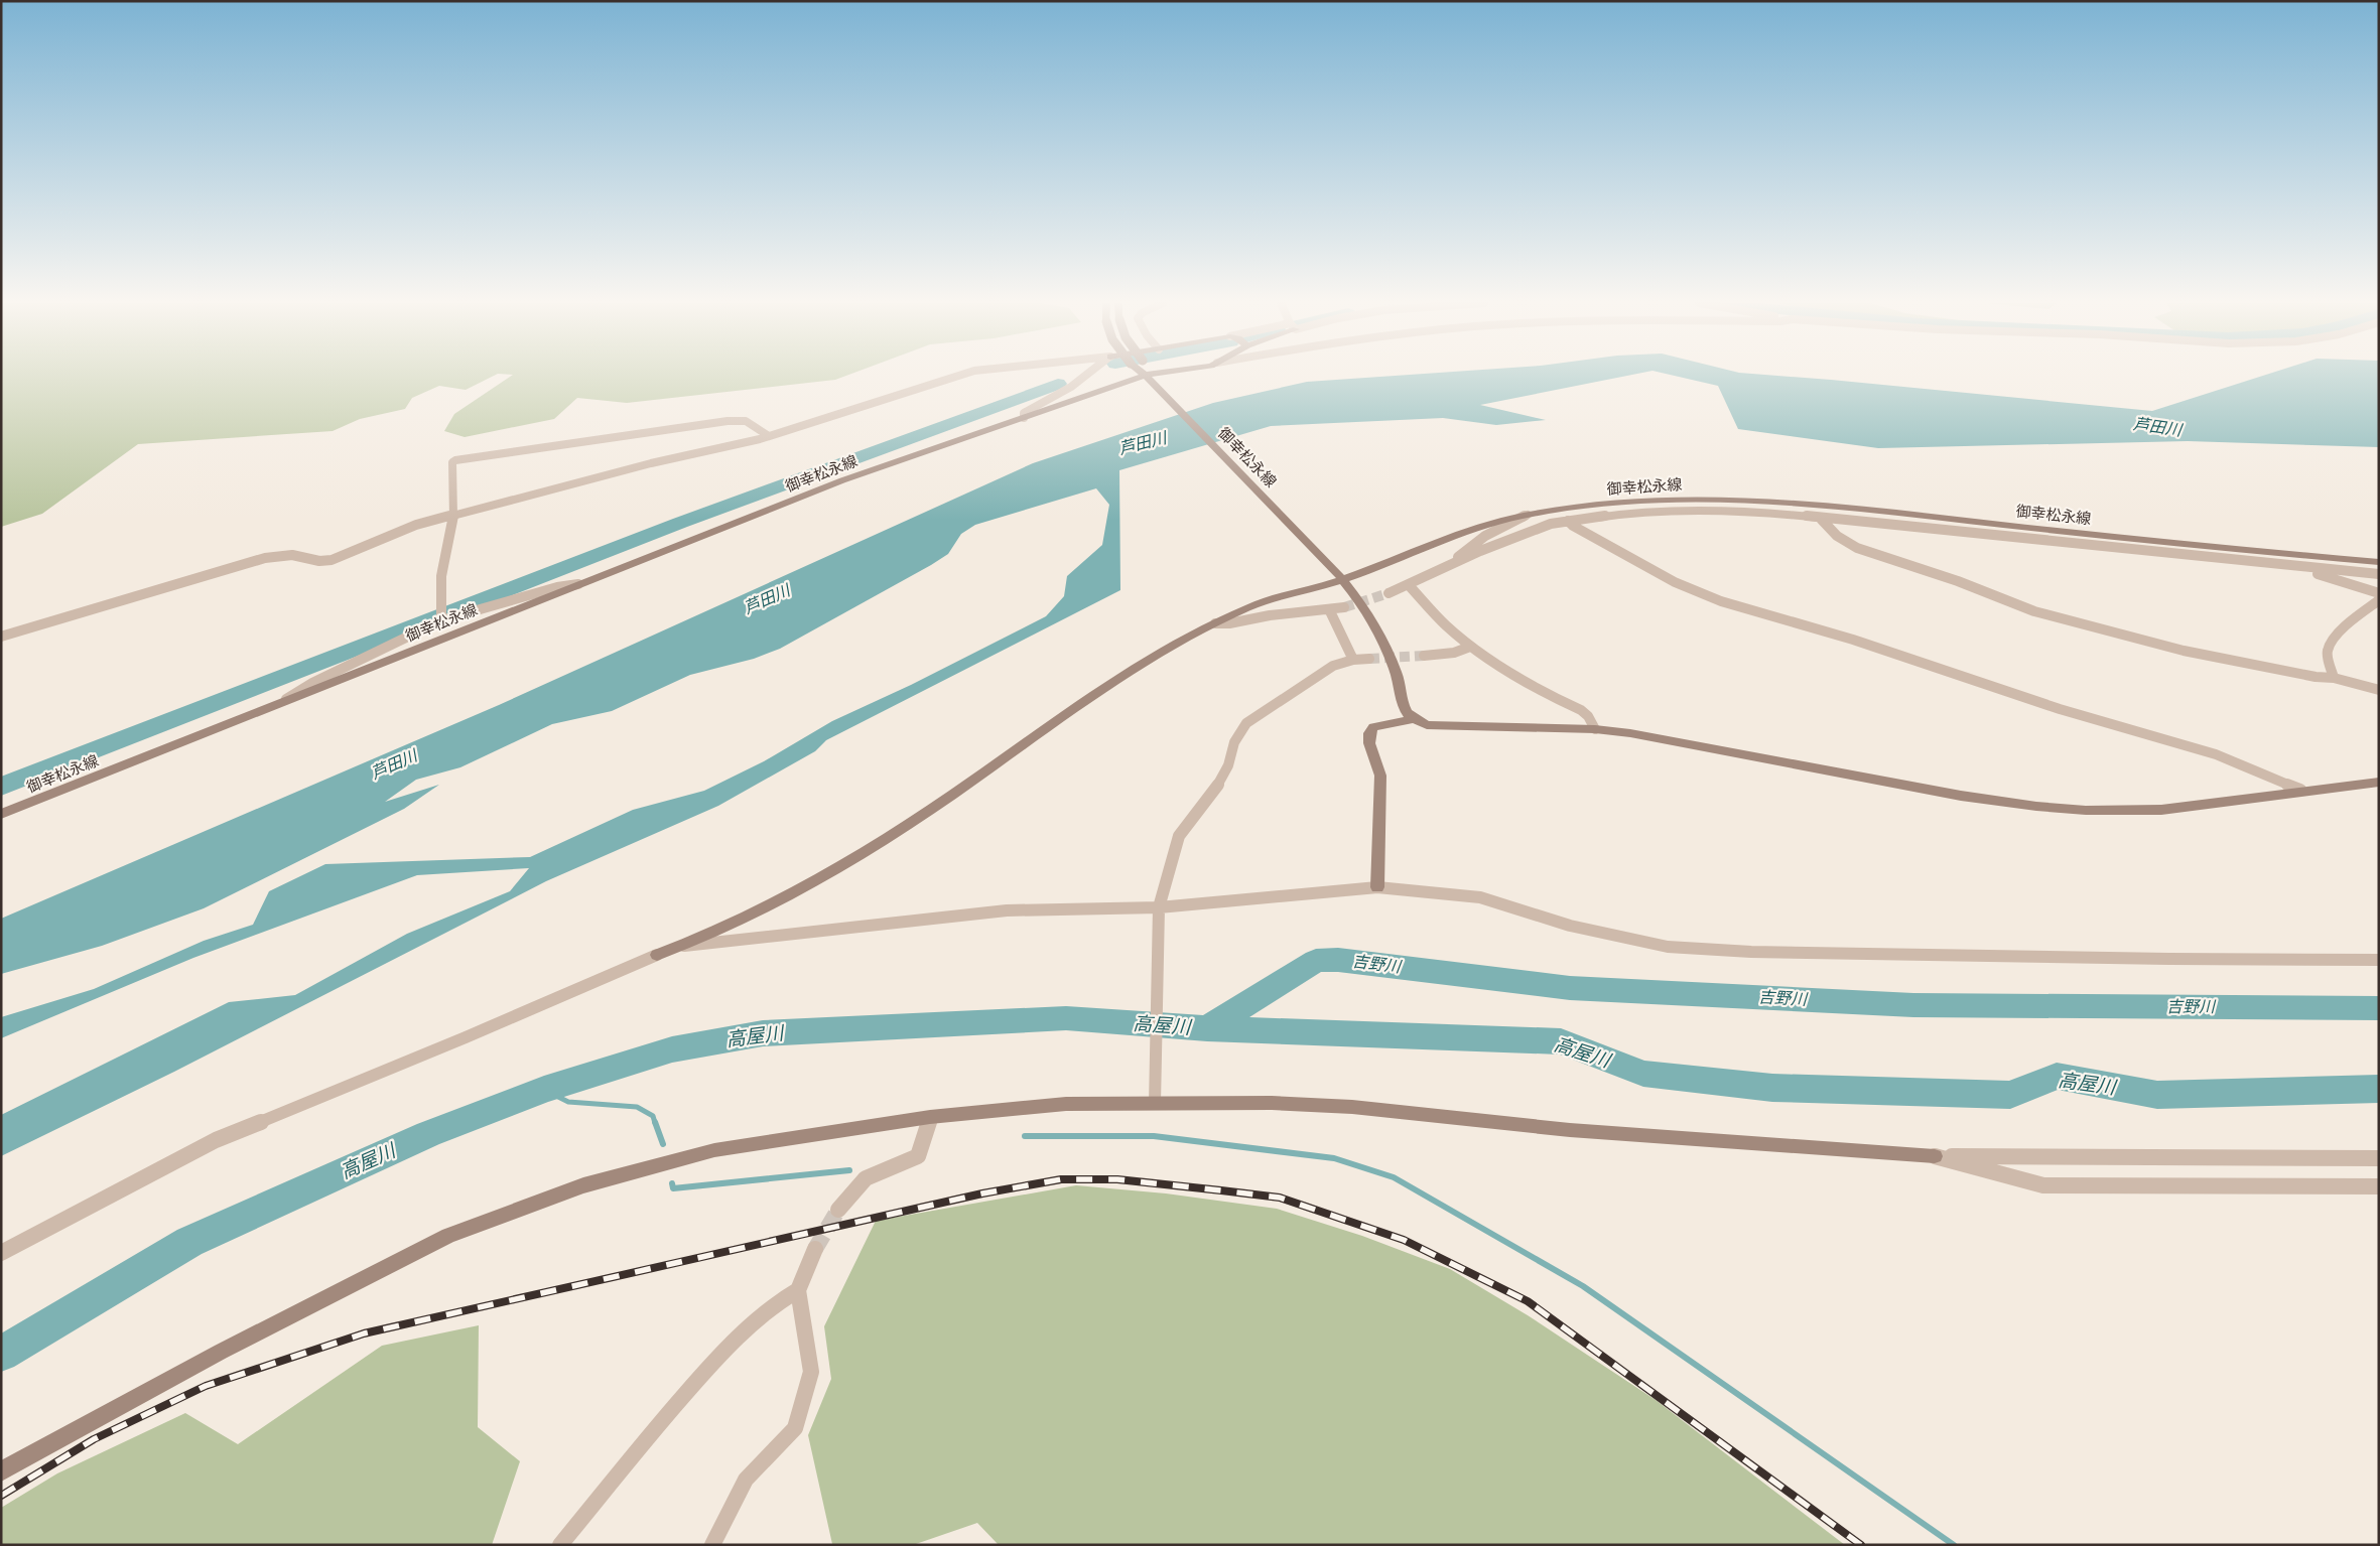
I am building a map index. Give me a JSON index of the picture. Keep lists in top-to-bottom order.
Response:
{
  "streets": {
    "street": ["御幸松永線"]
  },
  "water": ["芦田川", "吉野川", "高屋川"]
}
